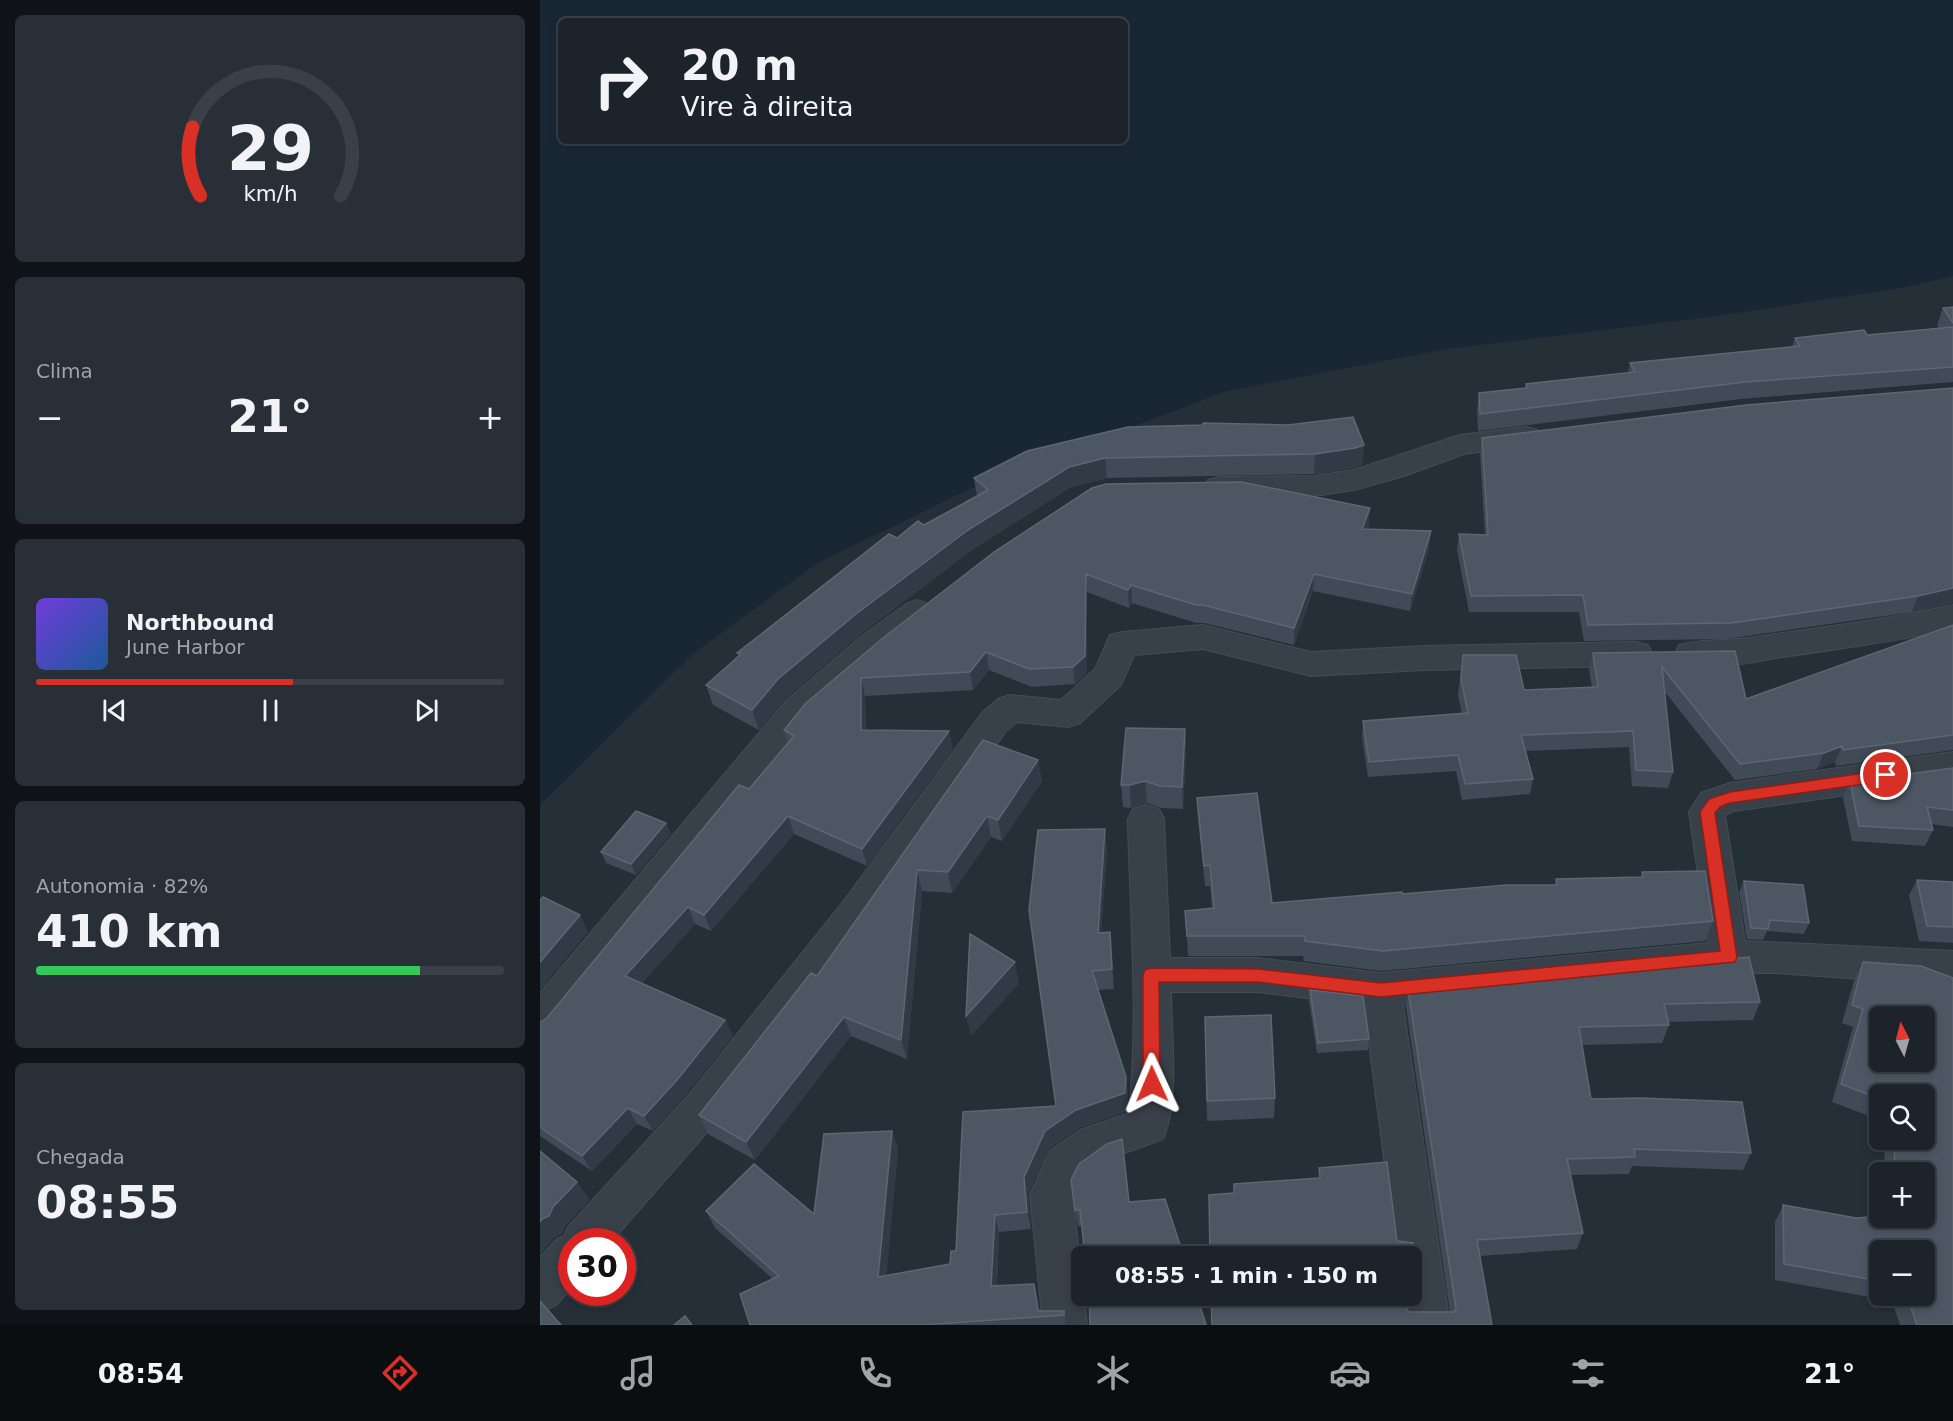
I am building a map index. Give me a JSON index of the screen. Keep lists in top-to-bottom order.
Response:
{
  "north": "top",
  "page": {
    "turn": ["20 m", "Vire à direita"],
    "tile": [
      "Clima",
      ["Autonomia · 82%", "410 km"],
      ["Chegada", "08:55"]
    ],
    "heat": ["−", "21°", "+"],
    "song": ["Northbound", "June Harbor"],
    "map_buttons": ["+", "−"],
    "limit": "30",
    "trip": "08:55 · 1 min · 150 m",
    "tabs": ["08:54", "21°"],
    "gauge": ["29", "km/h"]
  }
}
